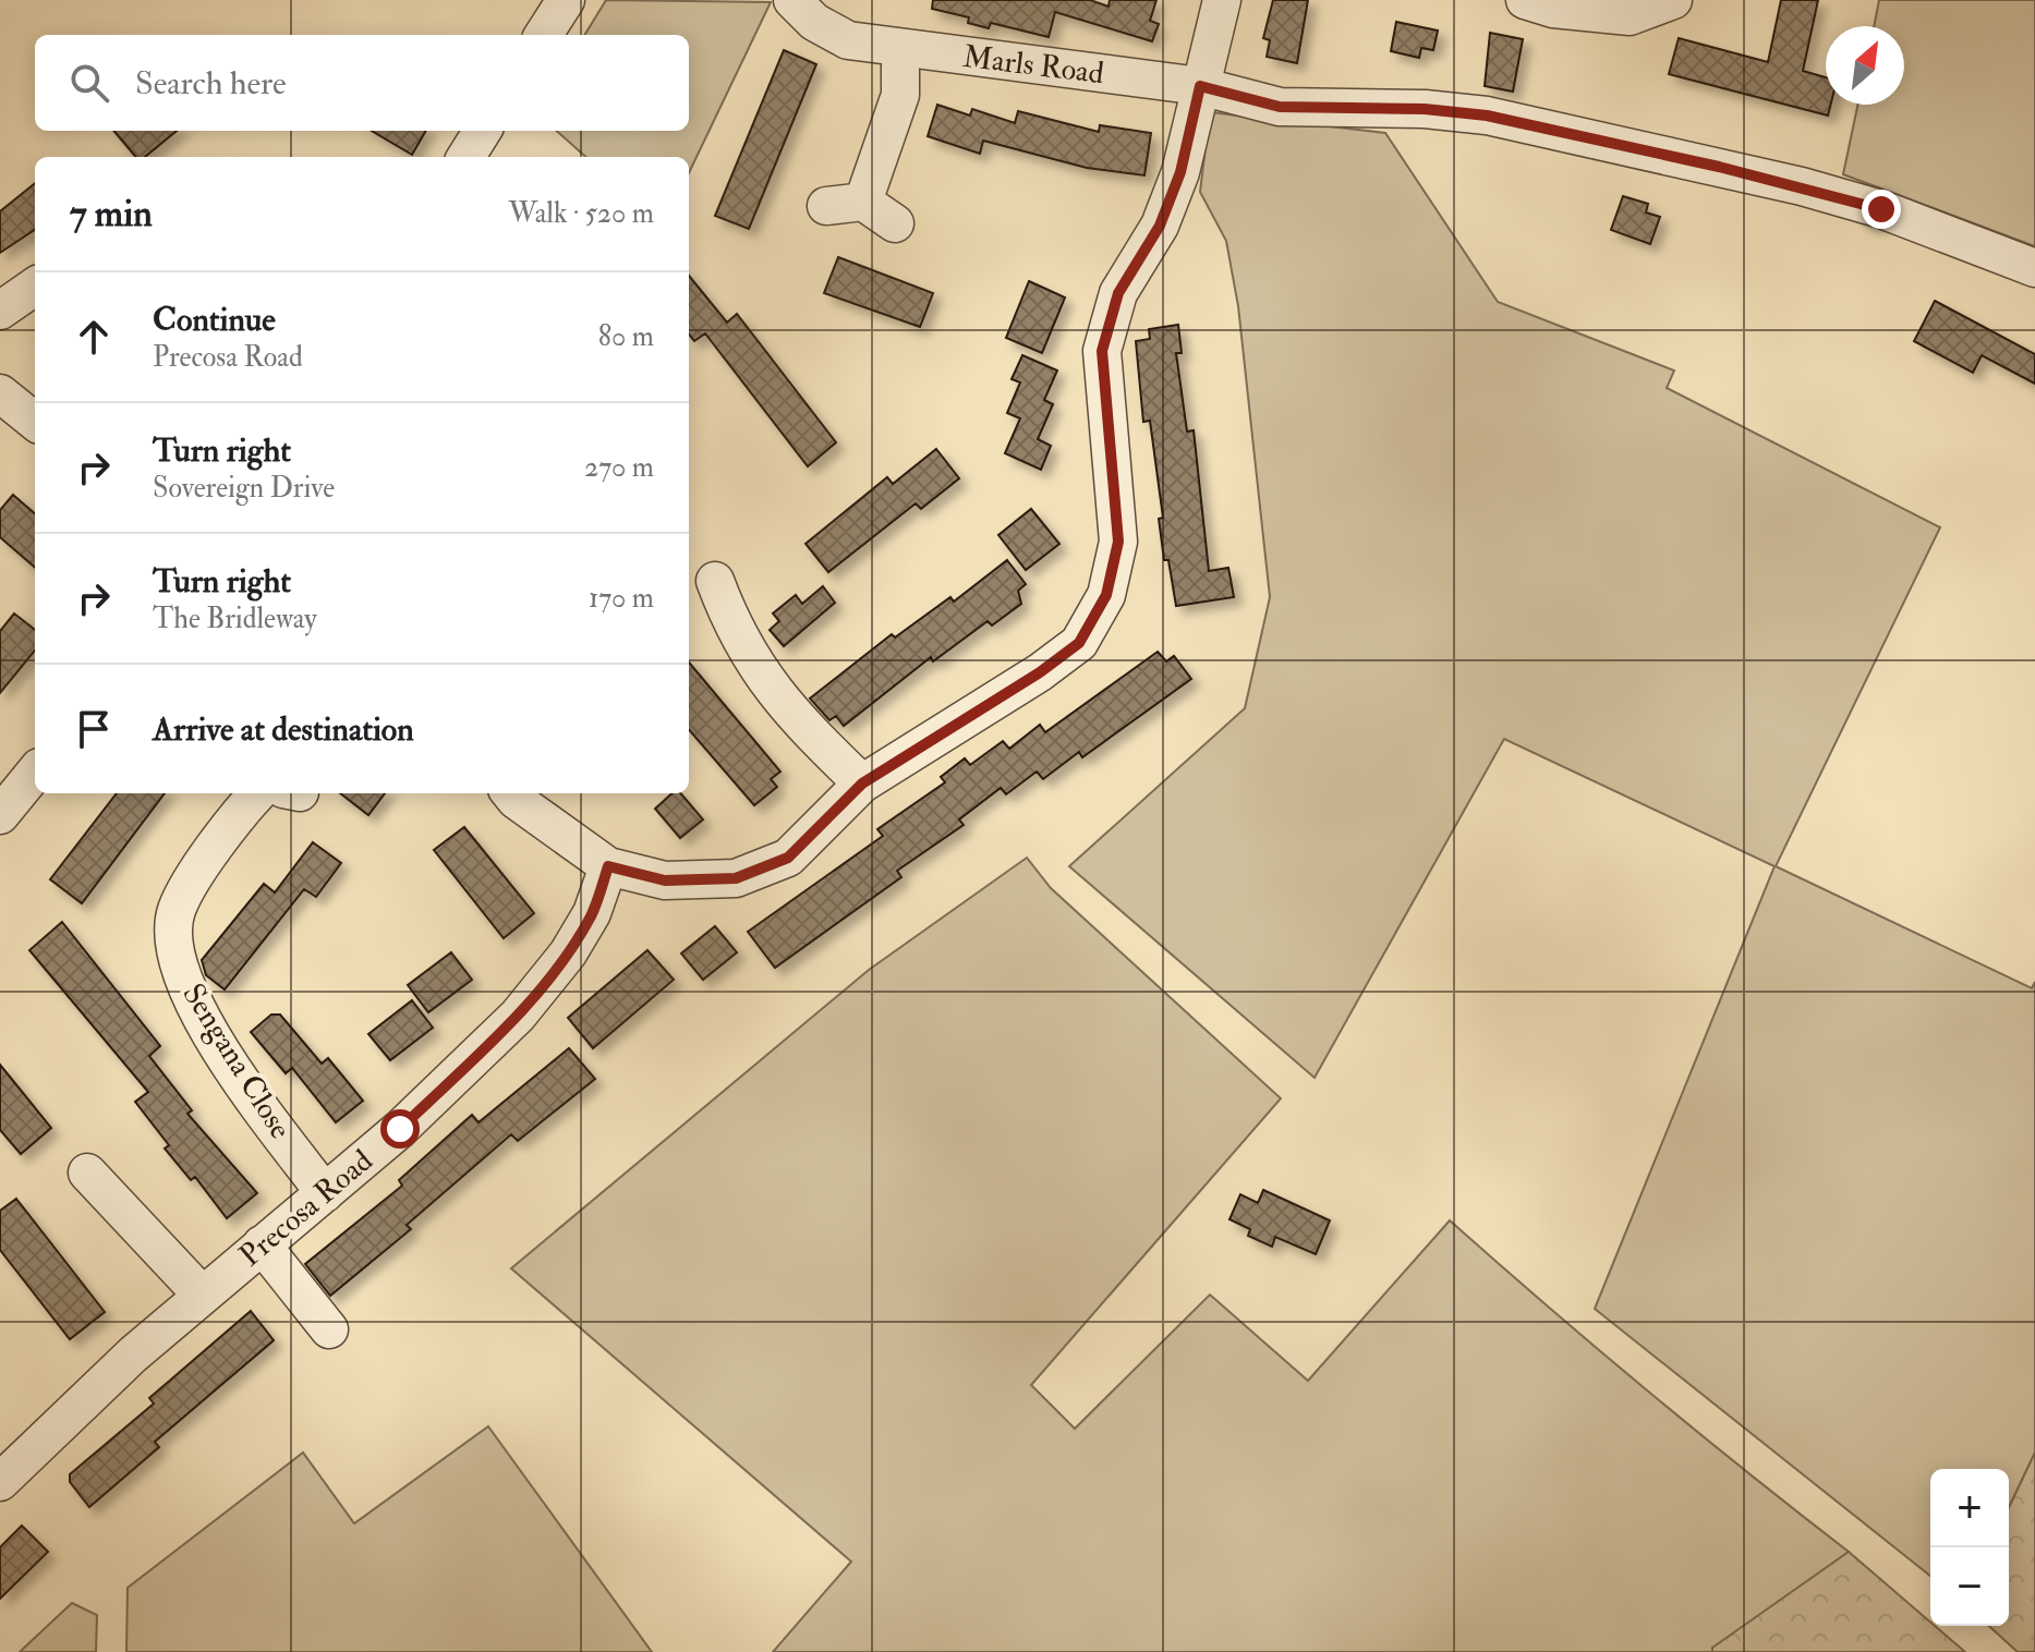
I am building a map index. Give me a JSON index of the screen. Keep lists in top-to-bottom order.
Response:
{
  "streets": {
    "street": ["Marls Road", "Sengana Close", "Precosa Road"]
  },
  "crossings": [
    ["Sengana Close", "Precosa Road"]
  ],
  "north": "top right",
  "page": {
    "search": "Search here",
    "heading": ["7 min", "Walk · 520 m"],
    "list": [
      ["Continue", "Precosa Road", "80 m"],
      ["Turn right", "Sovereign Drive", "270 m"],
      ["Turn right", "The Bridleway", "170 m"],
      "Arrive at destination"
    ],
    "map_buttons": ["+", "−"]
  }
}
